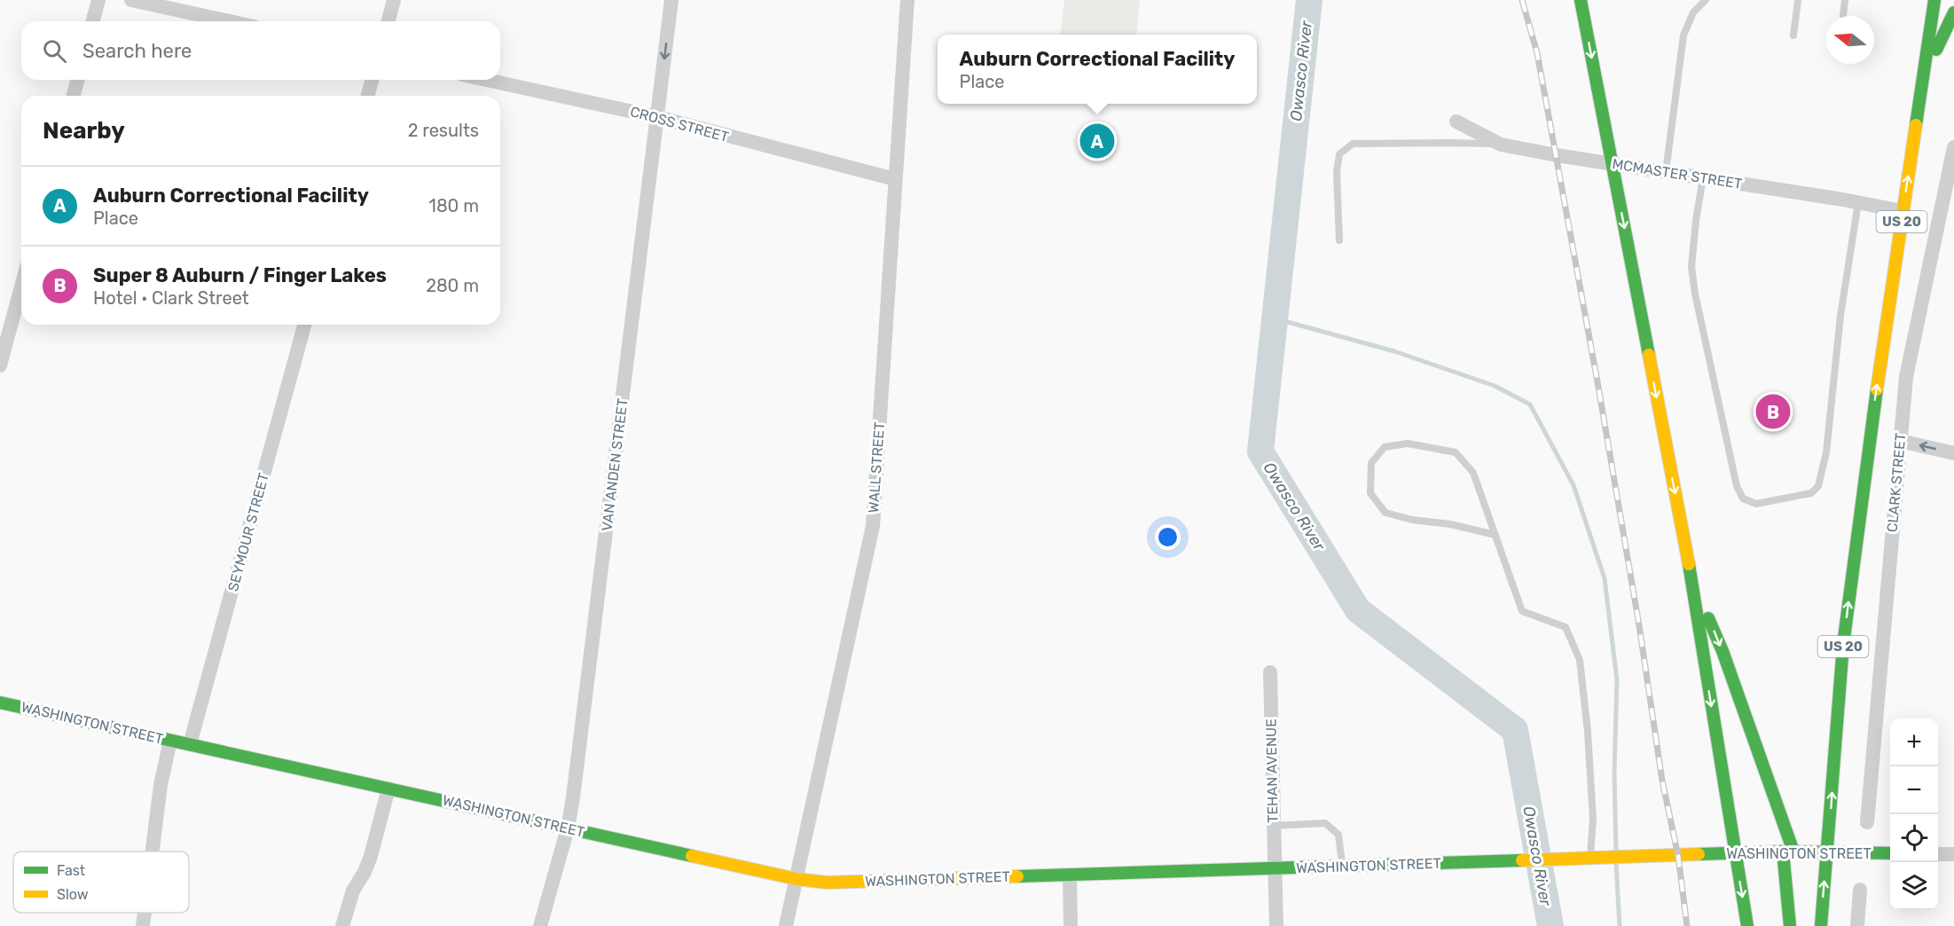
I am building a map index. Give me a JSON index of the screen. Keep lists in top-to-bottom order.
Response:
{
  "streets": {
    "main road": ["US 20", "WASHINGTON STREET"],
    "street": [
      "CROSS STREET",
      "MCMASTER STREET",
      "VAN ANDEN STREET",
      "WALL STREET",
      "CLARK STREET",
      "SEYMOUR STREET",
      "TEHAN AVENUE"
    ]
  },
  "crossings": [
    ["CROSS STREET", "VAN ANDEN STREET"],
    ["CROSS STREET", "WALL STREET"],
    ["MCMASTER STREET", "US 20"],
    ["US 20", "WASHINGTON STREET"],
    ["VAN ANDEN STREET", "WASHINGTON STREET"],
    ["WALL STREET", "WASHINGTON STREET"],
    ["SEYMOUR STREET", "WASHINGTON STREET"],
    ["WASHINGTON STREET", "TEHAN AVENUE"]
  ],
  "water": ["Owasco River"],
  "legend": ["Fast", "Slow"],
  "north": "left",
  "page": {
    "search": "Search here",
    "popup": ["Auburn Correctional Facility", "Place"],
    "heading": ["Nearby", "2 results"],
    "pins": ["A", "B"],
    "list": [
      {
        "mark": "A",
        "name": "Auburn Correctional Facility",
        "note": "Place",
        "value": "180 m"
      },
      {
        "mark": "B",
        "name": "Super 8 Auburn / Finger Lakes",
        "note": "Hotel · Clark Street",
        "value": "280 m"
      }
    ],
    "map_buttons": ["+", "−"]
  }
}
